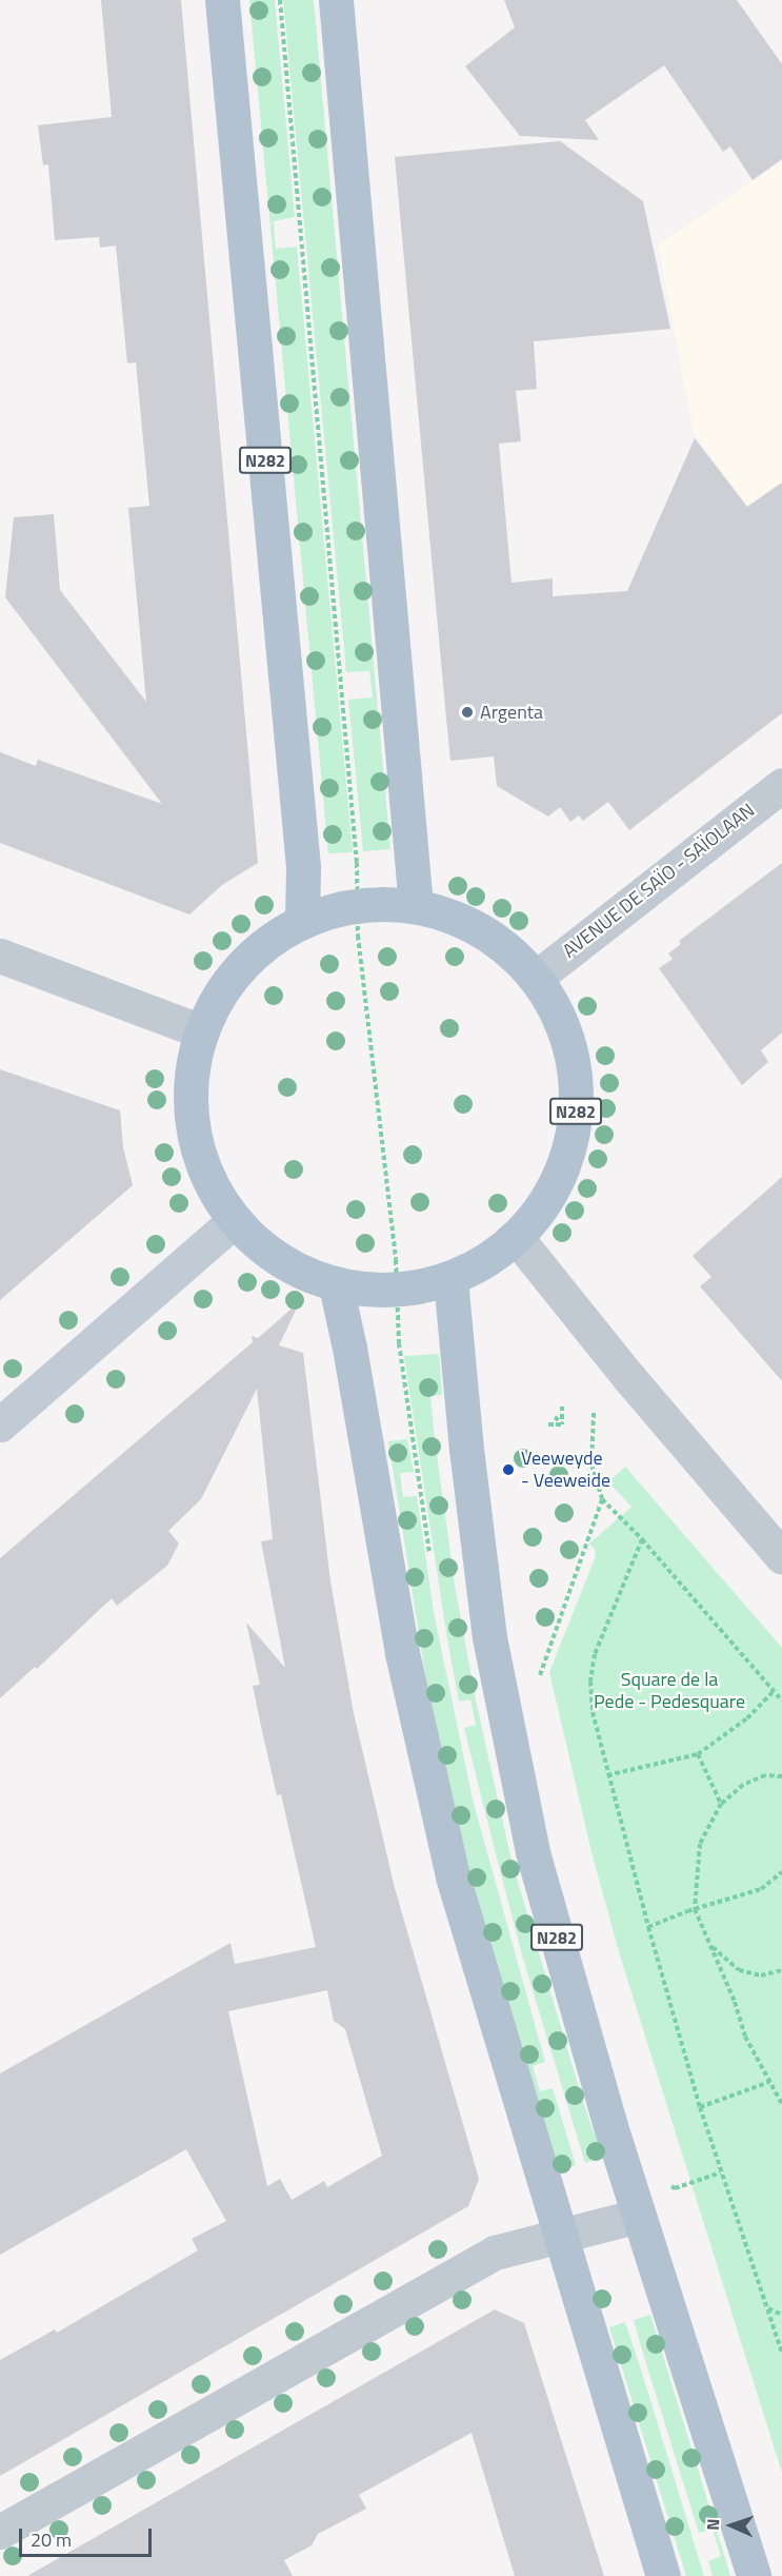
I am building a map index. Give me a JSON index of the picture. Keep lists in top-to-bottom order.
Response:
{
  "streets": {
    "main road": ["N282"],
    "street": ["AVENUE DE SAÏO - SAÏOLAAN"]
  },
  "crossings": [
    ["N282", "AVENUE DE SAÏO - SAÏOLAAN"]
  ],
  "parks": ["Square de la Pede - Pedesquare"],
  "places": ["Argenta", "Veeweyde - Veeweide"],
  "scale_bar": "20 m",
  "north": "left"
}
